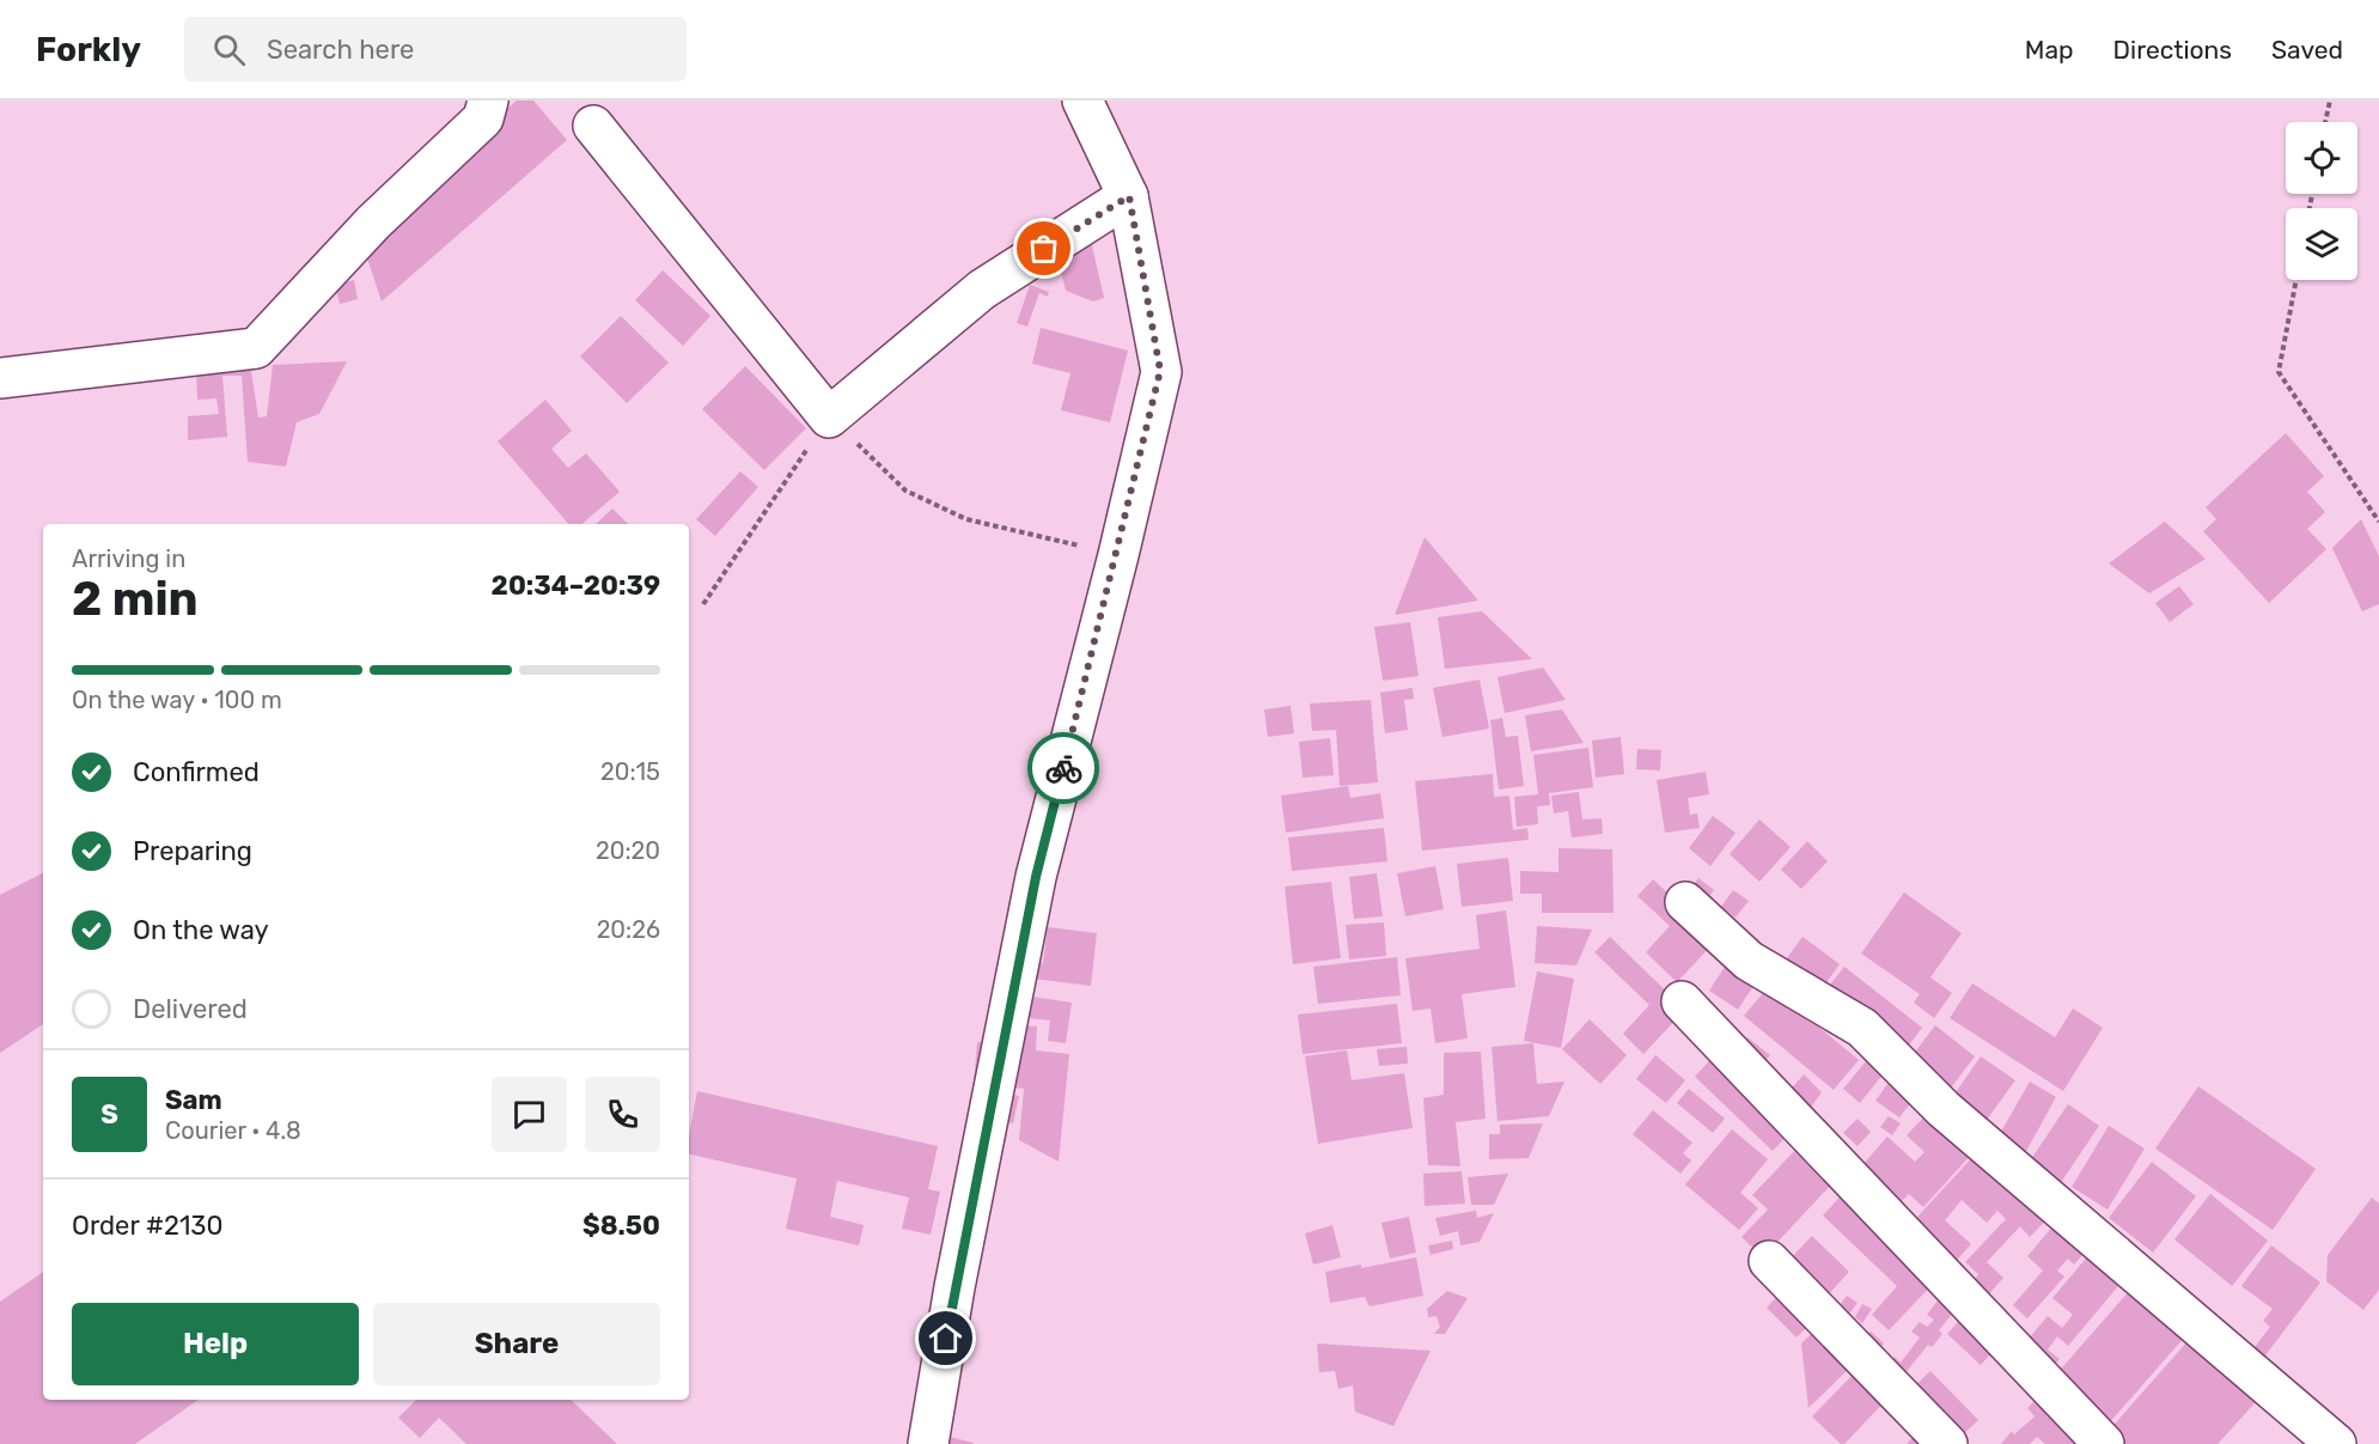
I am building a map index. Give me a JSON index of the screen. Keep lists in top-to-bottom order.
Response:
{
  "page": {
    "header": "Forkly",
    "search": "Search here",
    "nav": ["Map", "Directions", "Saved"],
    "heading": ["2 min", "Arriving in", "20:34–20:39"],
    "panel": [
      "Sam",
      "Courier · 4.8",
      "Order #2130",
      "$8.50"
    ],
    "bar": "On the way · 100 m",
    "list": [
      ["Confirmed", "20:15"],
      ["Preparing", "20:20"],
      ["On the way", "20:26"],
      "Delivered"
    ],
    "round": "S",
    "buttons": ["Help", "Share"]
  }
}
